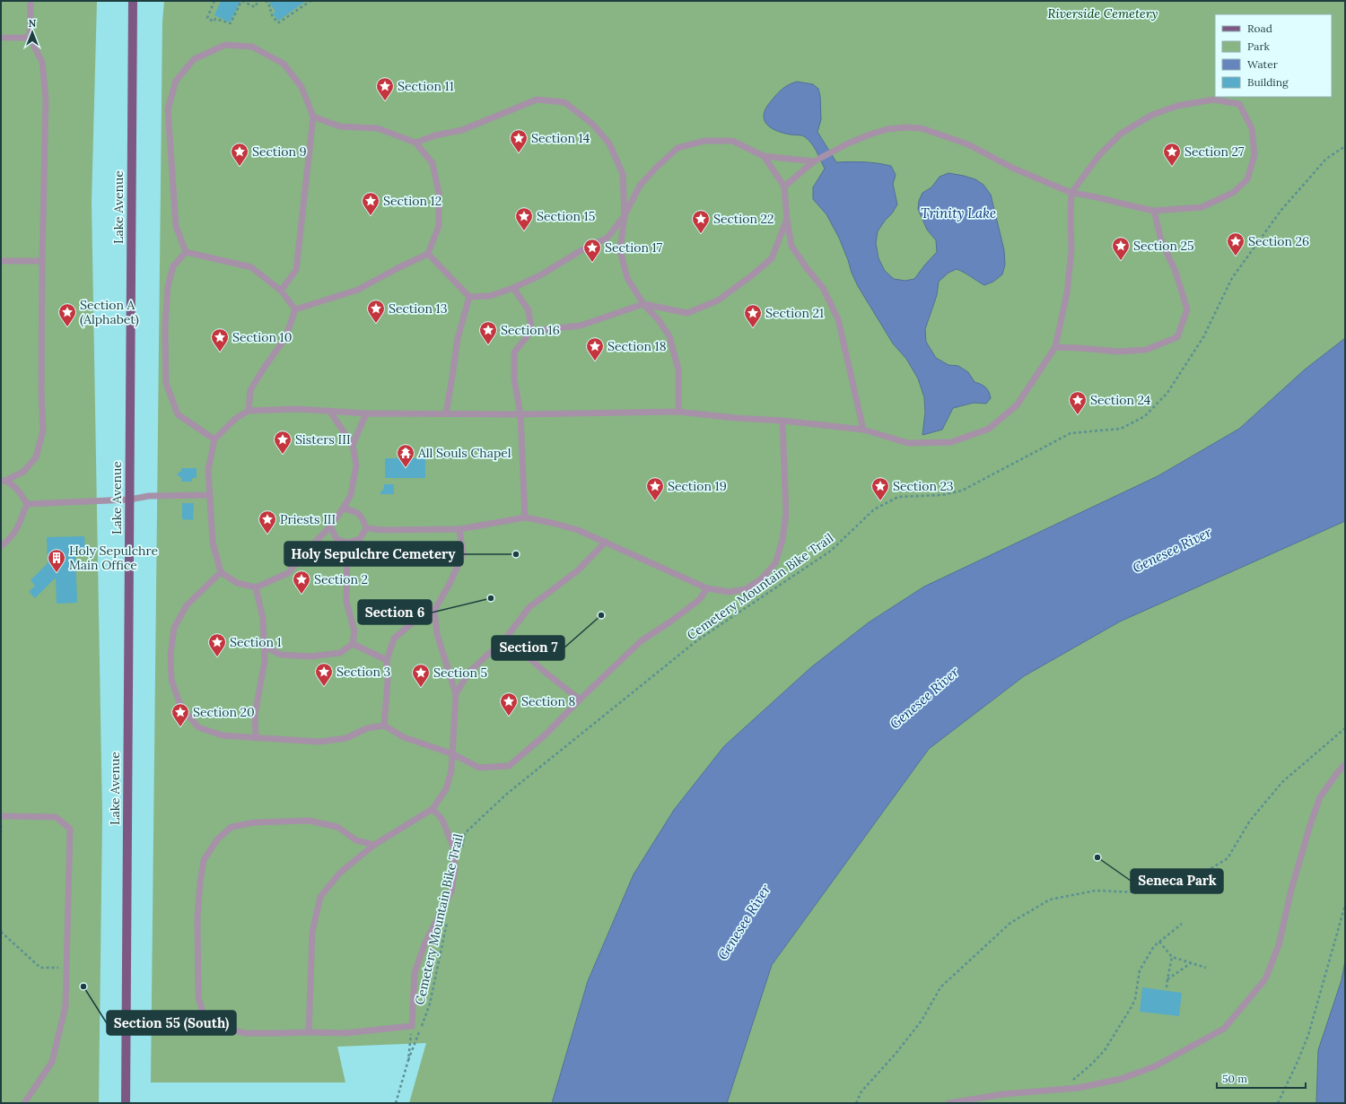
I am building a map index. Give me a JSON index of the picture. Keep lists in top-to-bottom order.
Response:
{
  "streets": {
    "main road": ["Lake Avenue"],
    "path": ["Cemetery Mountain Bike Trail"]
  },
  "water": ["Trinity Lake", "Genesee River"],
  "parks": ["Riverside Cemetery"],
  "places": {
    "place": [
      "Section 11",
      "Section 14",
      "Section 9",
      "Section 27",
      "Section 12",
      "Section 15",
      "Section 22",
      "Section 26",
      "Section 25",
      "Section 17",
      "Section 13",
      "Section A (Alphabet)",
      "Section 21",
      "Section 16",
      "Section 10",
      "Section 18",
      "Section 24",
      "Sisters III",
      "Section 19",
      "Section 23",
      "Priests III",
      "Section 2",
      "Section 1",
      "Section 3",
      "Section 5",
      "Section 8",
      "Section 20"
    ],
    "temple": ["All Souls Chapel"],
    "other": [
      "Holy Sepulchre Cemetery",
      "Section 6",
      "Section 7",
      "Seneca Park",
      "Section 55 (South)"
    ],
    "building": ["Holy Sepulchre Main Office"]
  },
  "legend": [
    "Road",
    "Park",
    "Water",
    "Building"
  ],
  "scale_bar": "50 m",
  "north": "top"
}
